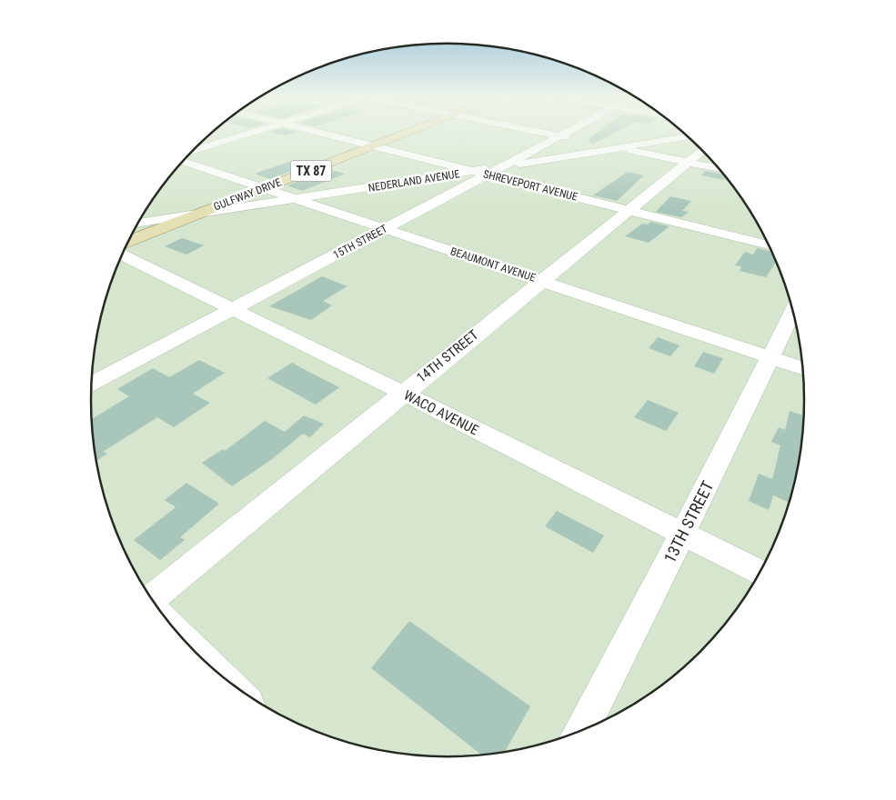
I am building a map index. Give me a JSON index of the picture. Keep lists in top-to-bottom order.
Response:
{
  "streets": {
    "main road": ["TX 87", "GULFWAY DRIVE"],
    "street": [
      "NEDERLAND AVENUE",
      "SHREVEPORT AVENUE",
      "15TH STREET",
      "BEAUMONT AVENUE",
      "14TH STREET",
      "WACO AVENUE",
      "13TH STREET"
    ]
  },
  "crossings": [
    ["NEDERLAND AVENUE", "SHREVEPORT AVENUE"],
    ["NEDERLAND AVENUE", "GULFWAY DRIVE"],
    ["NEDERLAND AVENUE", "15TH STREET"],
    ["NEDERLAND AVENUE", "BEAUMONT AVENUE"],
    ["SHREVEPORT AVENUE", "GULFWAY DRIVE"],
    ["SHREVEPORT AVENUE", "15TH STREET"],
    ["SHREVEPORT AVENUE", "14TH STREET"],
    ["GULFWAY DRIVE", "BEAUMONT AVENUE"],
    ["15TH STREET", "BEAUMONT AVENUE"],
    ["15TH STREET", "WACO AVENUE"],
    ["BEAUMONT AVENUE", "14TH STREET"],
    ["BEAUMONT AVENUE", "13TH STREET"],
    ["14TH STREET", "WACO AVENUE"],
    ["WACO AVENUE", "13TH STREET"]
  ]
}
